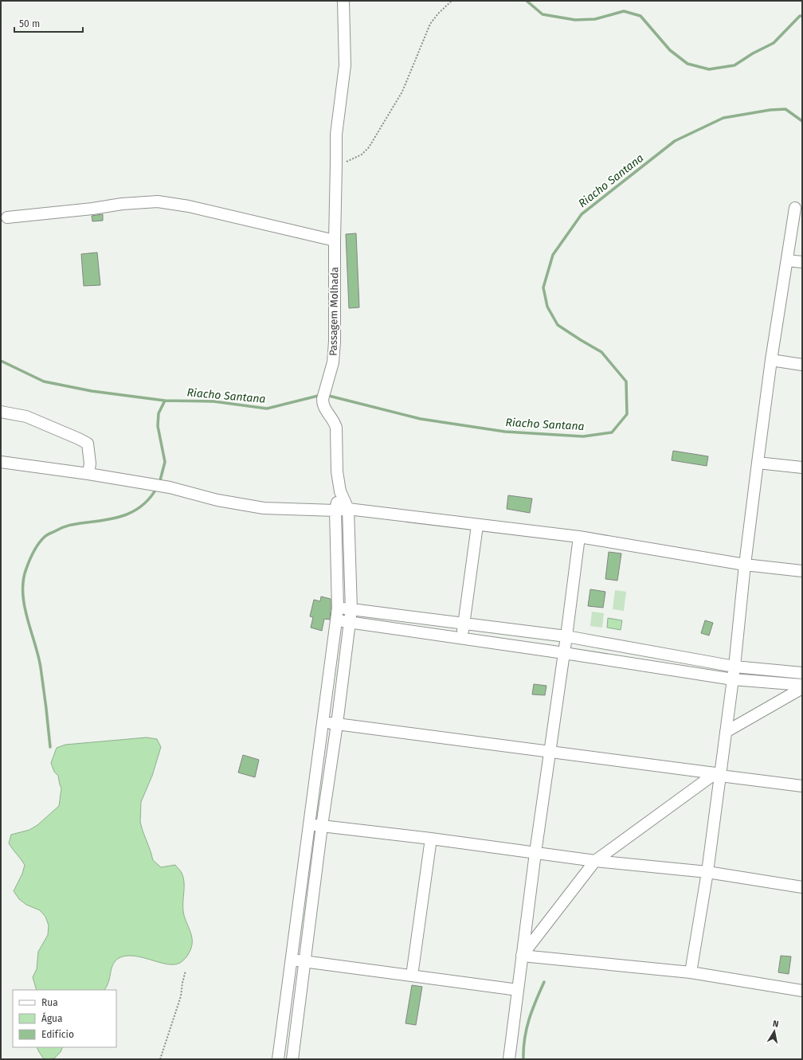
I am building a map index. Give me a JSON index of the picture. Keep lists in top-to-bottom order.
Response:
{
  "streets": {
    "street": ["Passagem Molhada"]
  },
  "water": ["Riacho Santana"],
  "legend": ["Rua", "Água", "Edifício"],
  "scale_bar": "50 m",
  "north": "top"
}
